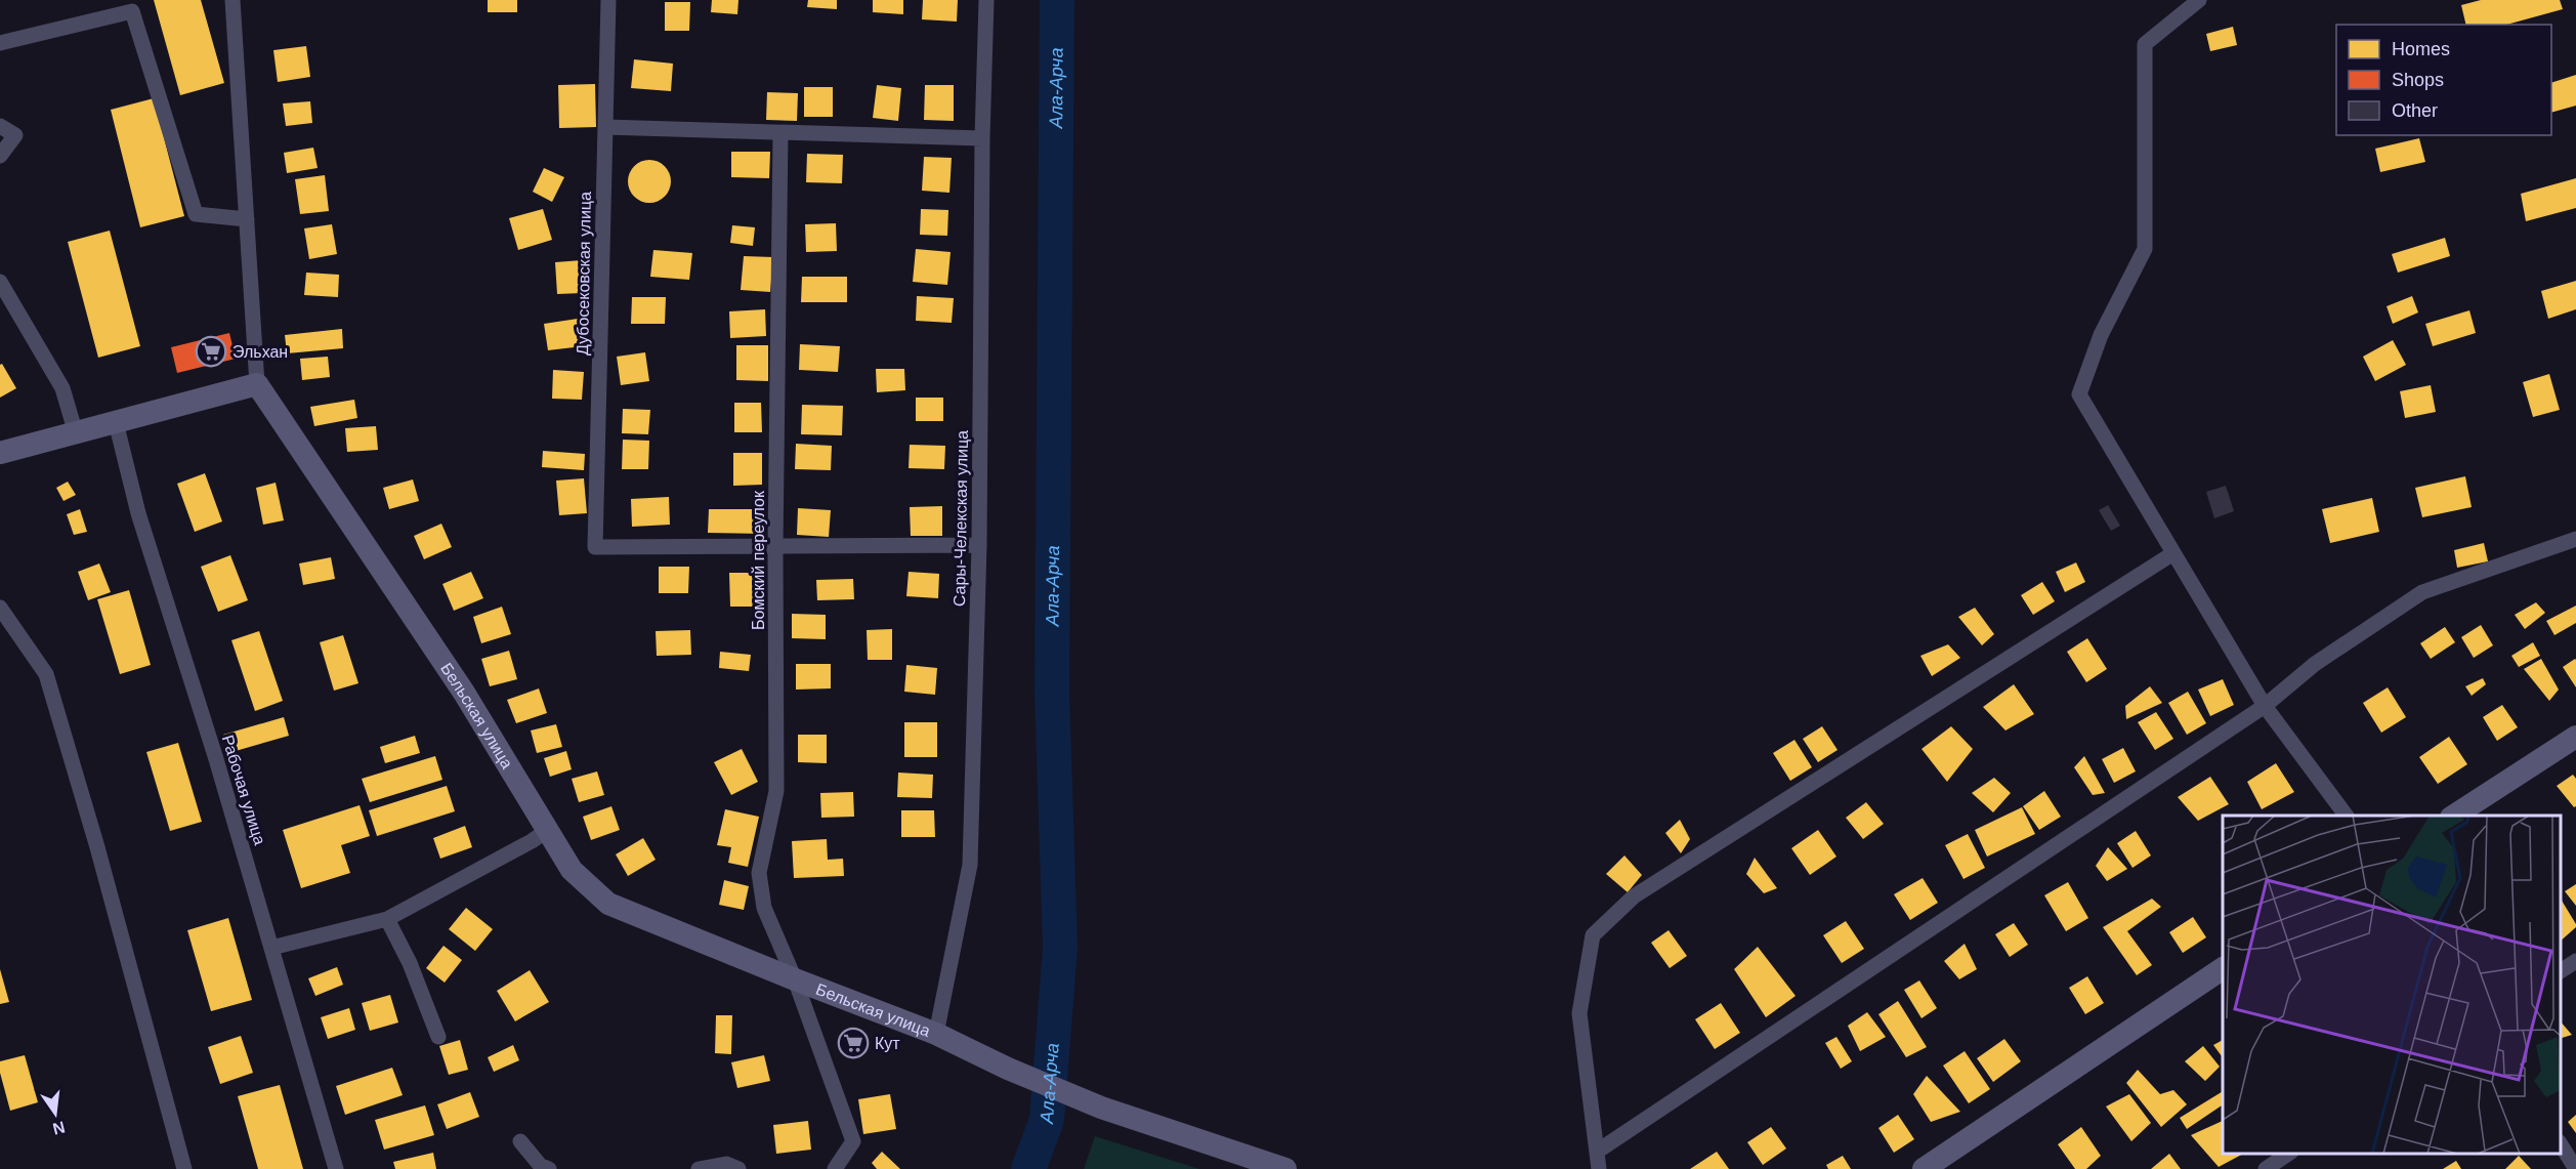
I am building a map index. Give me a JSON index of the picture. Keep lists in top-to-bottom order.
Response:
{
  "streets": {
    "street": [
      "Дубосековская улица",
      "Сары-Челекская улица",
      "Бомский переулок",
      "Бельская улица",
      "Рабочая улица"
    ]
  },
  "crossings": [
    ["Дубосековская улица", "Бомский переулок"],
    ["Сары-Челекская улица", "Бельская улица"],
    ["Бомский переулок", "Бельская улица"]
  ],
  "water": ["Ала-Арча"],
  "places": {
    "supermarket": ["Эльхан", "Кут"]
  },
  "legend": ["Homes", "Shops", "Other"],
  "north": "bottom"
}
